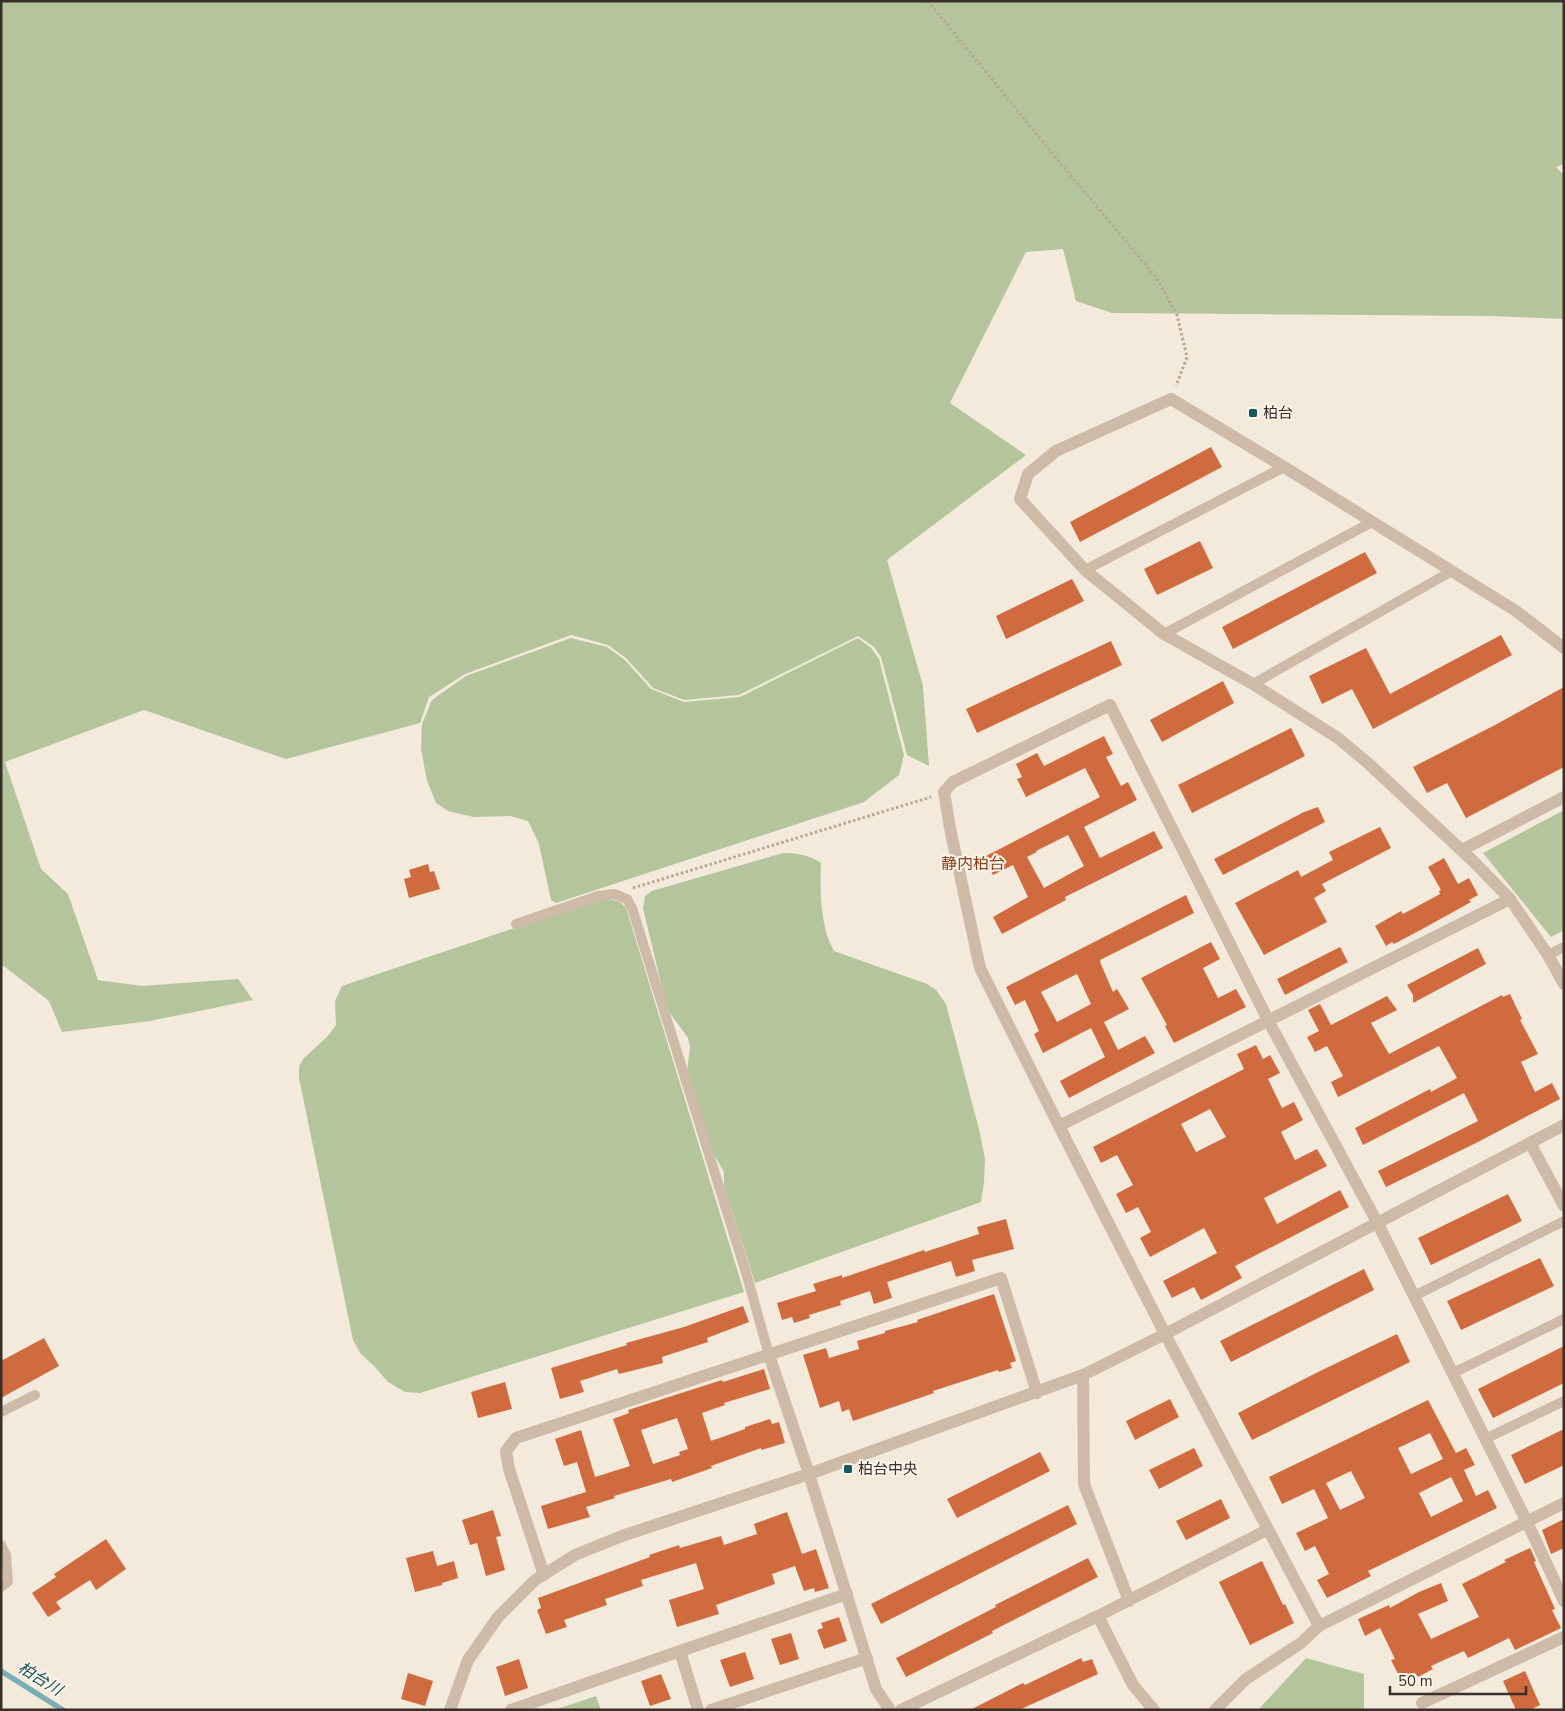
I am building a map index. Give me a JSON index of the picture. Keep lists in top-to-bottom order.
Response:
{
  "districts": ["静内柏台"],
  "water": ["柏台川"],
  "places": {
    "transit": ["柏台", "柏台中央"]
  },
  "scale_bar": "50 m"
}
